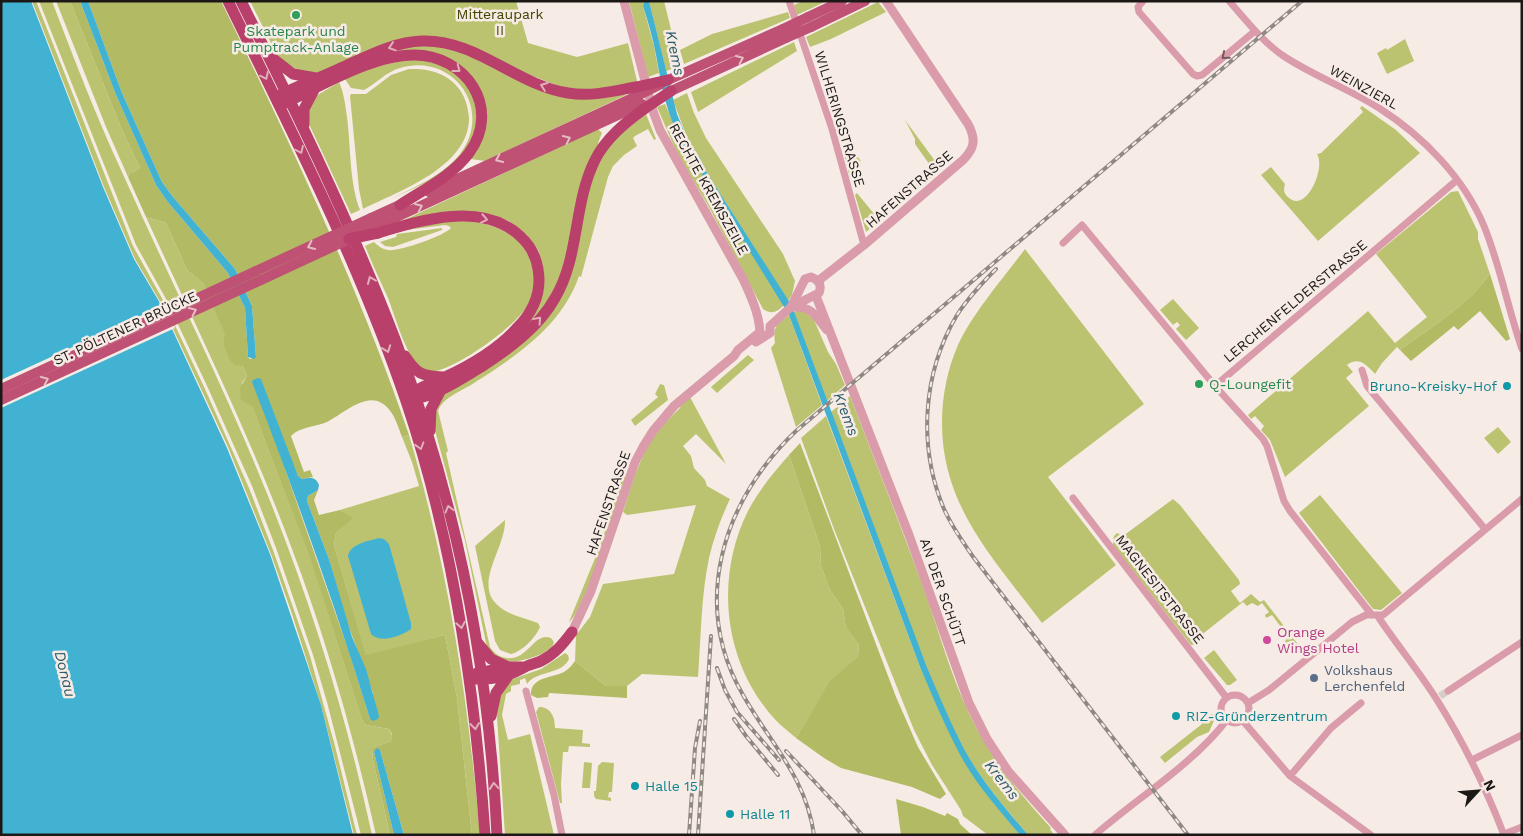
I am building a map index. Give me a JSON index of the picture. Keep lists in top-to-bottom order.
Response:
{
  "streets": {
    "main road": ["ST. PÖLTENER BRÜCKE"],
    "street": [
      "WEINZIERL",
      "WILHERINGSTRASSE",
      "RECHTE KREMSZEILE",
      "HAFENSTRASSE",
      "LERCHENFELDERSTRASSE",
      "MAGNESITSTRASSE",
      "AN DER SCHÜTT"
    ]
  },
  "crossings": [
    ["WEINZIERL", "LERCHENFELDERSTRASSE"],
    ["WILHERINGSTRASSE", "HAFENSTRASSE"],
    ["RECHTE KREMSZEILE", "HAFENSTRASSE"],
    ["HAFENSTRASSE", "AN DER SCHÜTT"]
  ],
  "water": ["Krems", "Donau"],
  "parks": ["Mitteraupark II"],
  "places": [
    "Skatepark und Pumptrack-Anlage",
    "Q-Loungefit",
    "Bruno-Kreisky-Hof",
    "Orange Wings Hotel",
    "Volkshaus Lerchenfeld",
    "RIZ-Gründerzentrum",
    "Halle 15",
    "Halle 11"
  ],
  "north": "top right"
}
